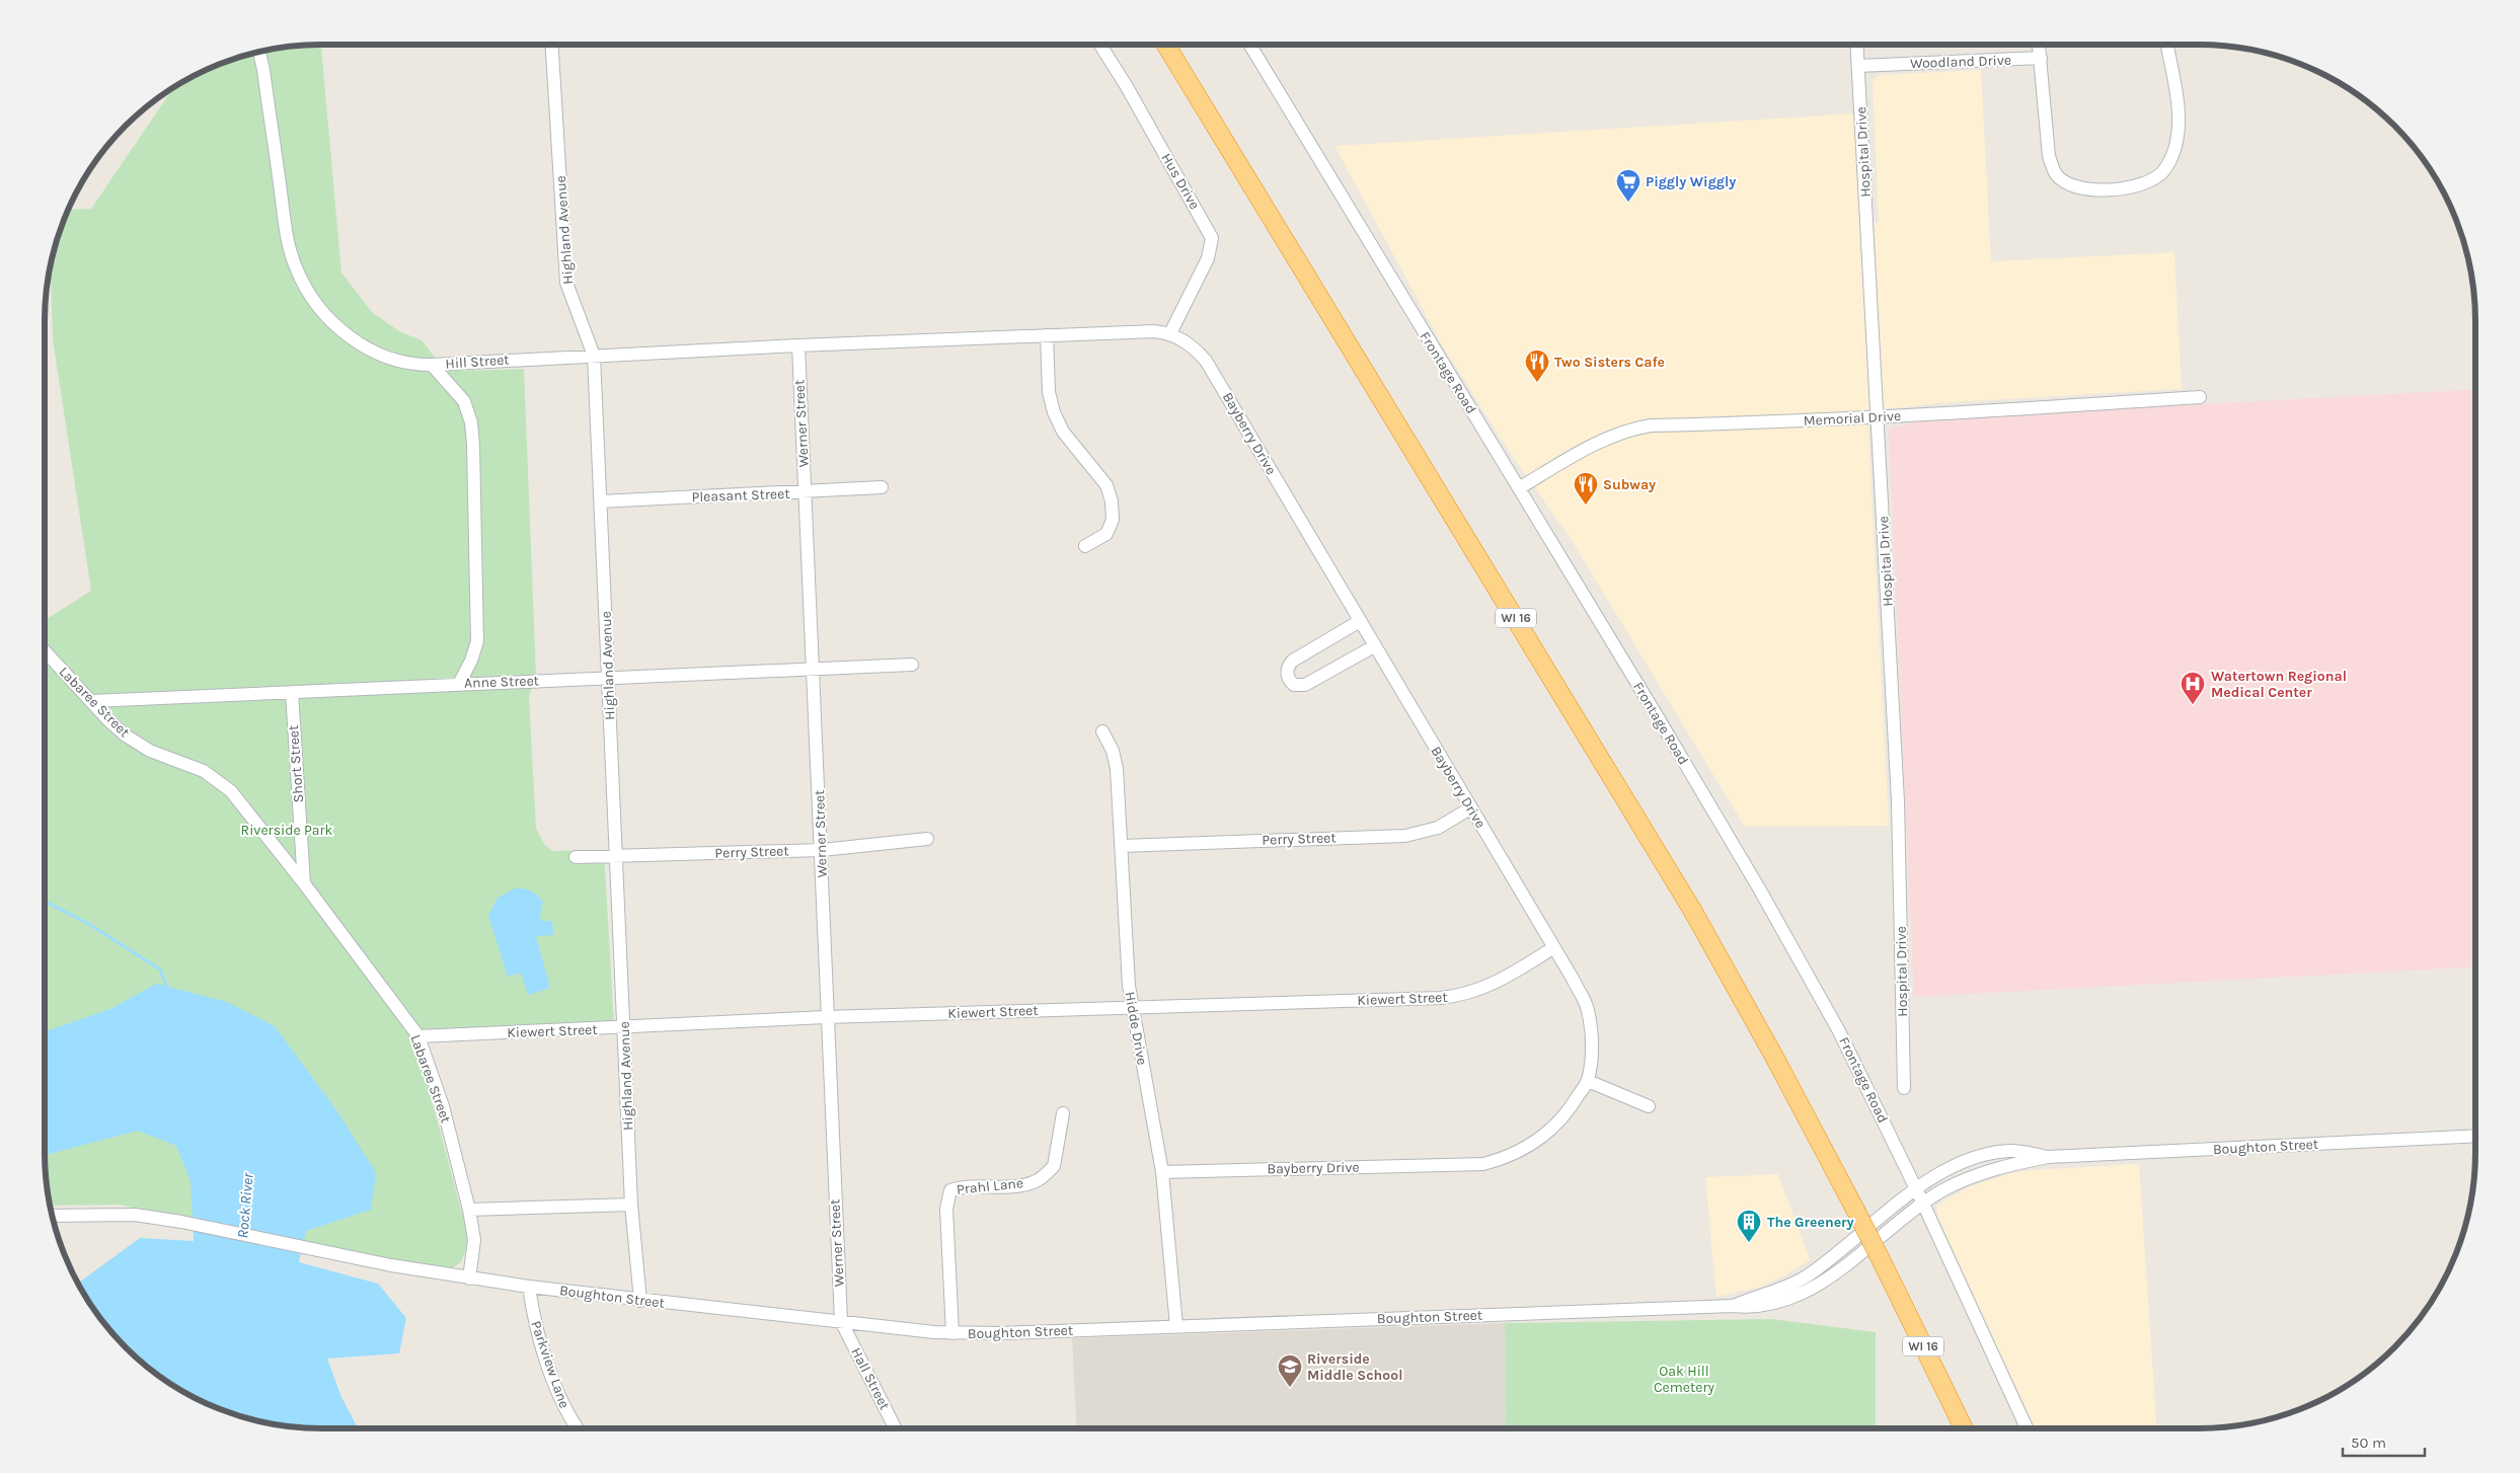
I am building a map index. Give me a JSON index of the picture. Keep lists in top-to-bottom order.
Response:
{
  "streets": {
    "highway": ["WI 16"],
    "street": [
      "Woodland Drive",
      "Hospital Drive",
      "Hus Drive",
      "Highland Avenue",
      "Hill Street",
      "Frontage Road",
      "Memorial Drive",
      "Werner Street",
      "Bayberry Drive",
      "Pleasant Street",
      "Anne Street",
      "Labaree Street",
      "Short Street",
      "Perry Street",
      "Kiewert Street",
      "Hidde Drive",
      "Boughton Street",
      "Prahl Lane",
      "Parkview Lane",
      "Hall Street"
    ]
  },
  "crossings": [
    ["Woodland Drive", "Hospital Drive"],
    ["Hospital Drive", "Memorial Drive"],
    ["Hus Drive", "Bayberry Drive"],
    ["Highland Avenue", "Hill Street"],
    ["Highland Avenue", "Pleasant Street"],
    ["Highland Avenue", "Anne Street"],
    ["Highland Avenue", "Perry Street"],
    ["Highland Avenue", "Kiewert Street"],
    ["Highland Avenue", "Boughton Street"],
    ["Hill Street", "Werner Street"],
    ["Hill Street", "Bayberry Drive"],
    ["Frontage Road", "Memorial Drive"],
    ["Frontage Road", "Boughton Street"],
    ["Werner Street", "Pleasant Street"],
    ["Werner Street", "Anne Street"],
    ["Werner Street", "Perry Street"],
    ["Werner Street", "Kiewert Street"],
    ["Werner Street", "Boughton Street"],
    ["Werner Street", "Hall Street"],
    ["Bayberry Drive", "Perry Street"],
    ["Bayberry Drive", "Kiewert Street"],
    ["Bayberry Drive", "Hidde Drive"],
    ["Anne Street", "Labaree Street"],
    ["Anne Street", "Short Street"],
    ["Labaree Street", "Short Street"],
    ["Labaree Street", "Kiewert Street"],
    ["Labaree Street", "Boughton Street"],
    ["Perry Street", "Hidde Drive"],
    ["Kiewert Street", "Hidde Drive"],
    ["Hidde Drive", "Boughton Street"],
    ["Boughton Street", "Prahl Lane"],
    ["Boughton Street", "Parkview Lane"],
    ["Boughton Street", "Hall Street"]
  ],
  "water": ["Rock River"],
  "parks": ["Riverside Park", "Oak Hill Cemetery"],
  "places": {
    "supermarket": ["Piggly Wiggly"],
    "restaurant": ["Two Sisters Cafe", "Subway"],
    "hospital": ["Watertown Regional Medical Center"],
    "building": ["The Greenery"],
    "school or university": ["Riverside Middle School"]
  },
  "scale_bar": "50 m"
}
